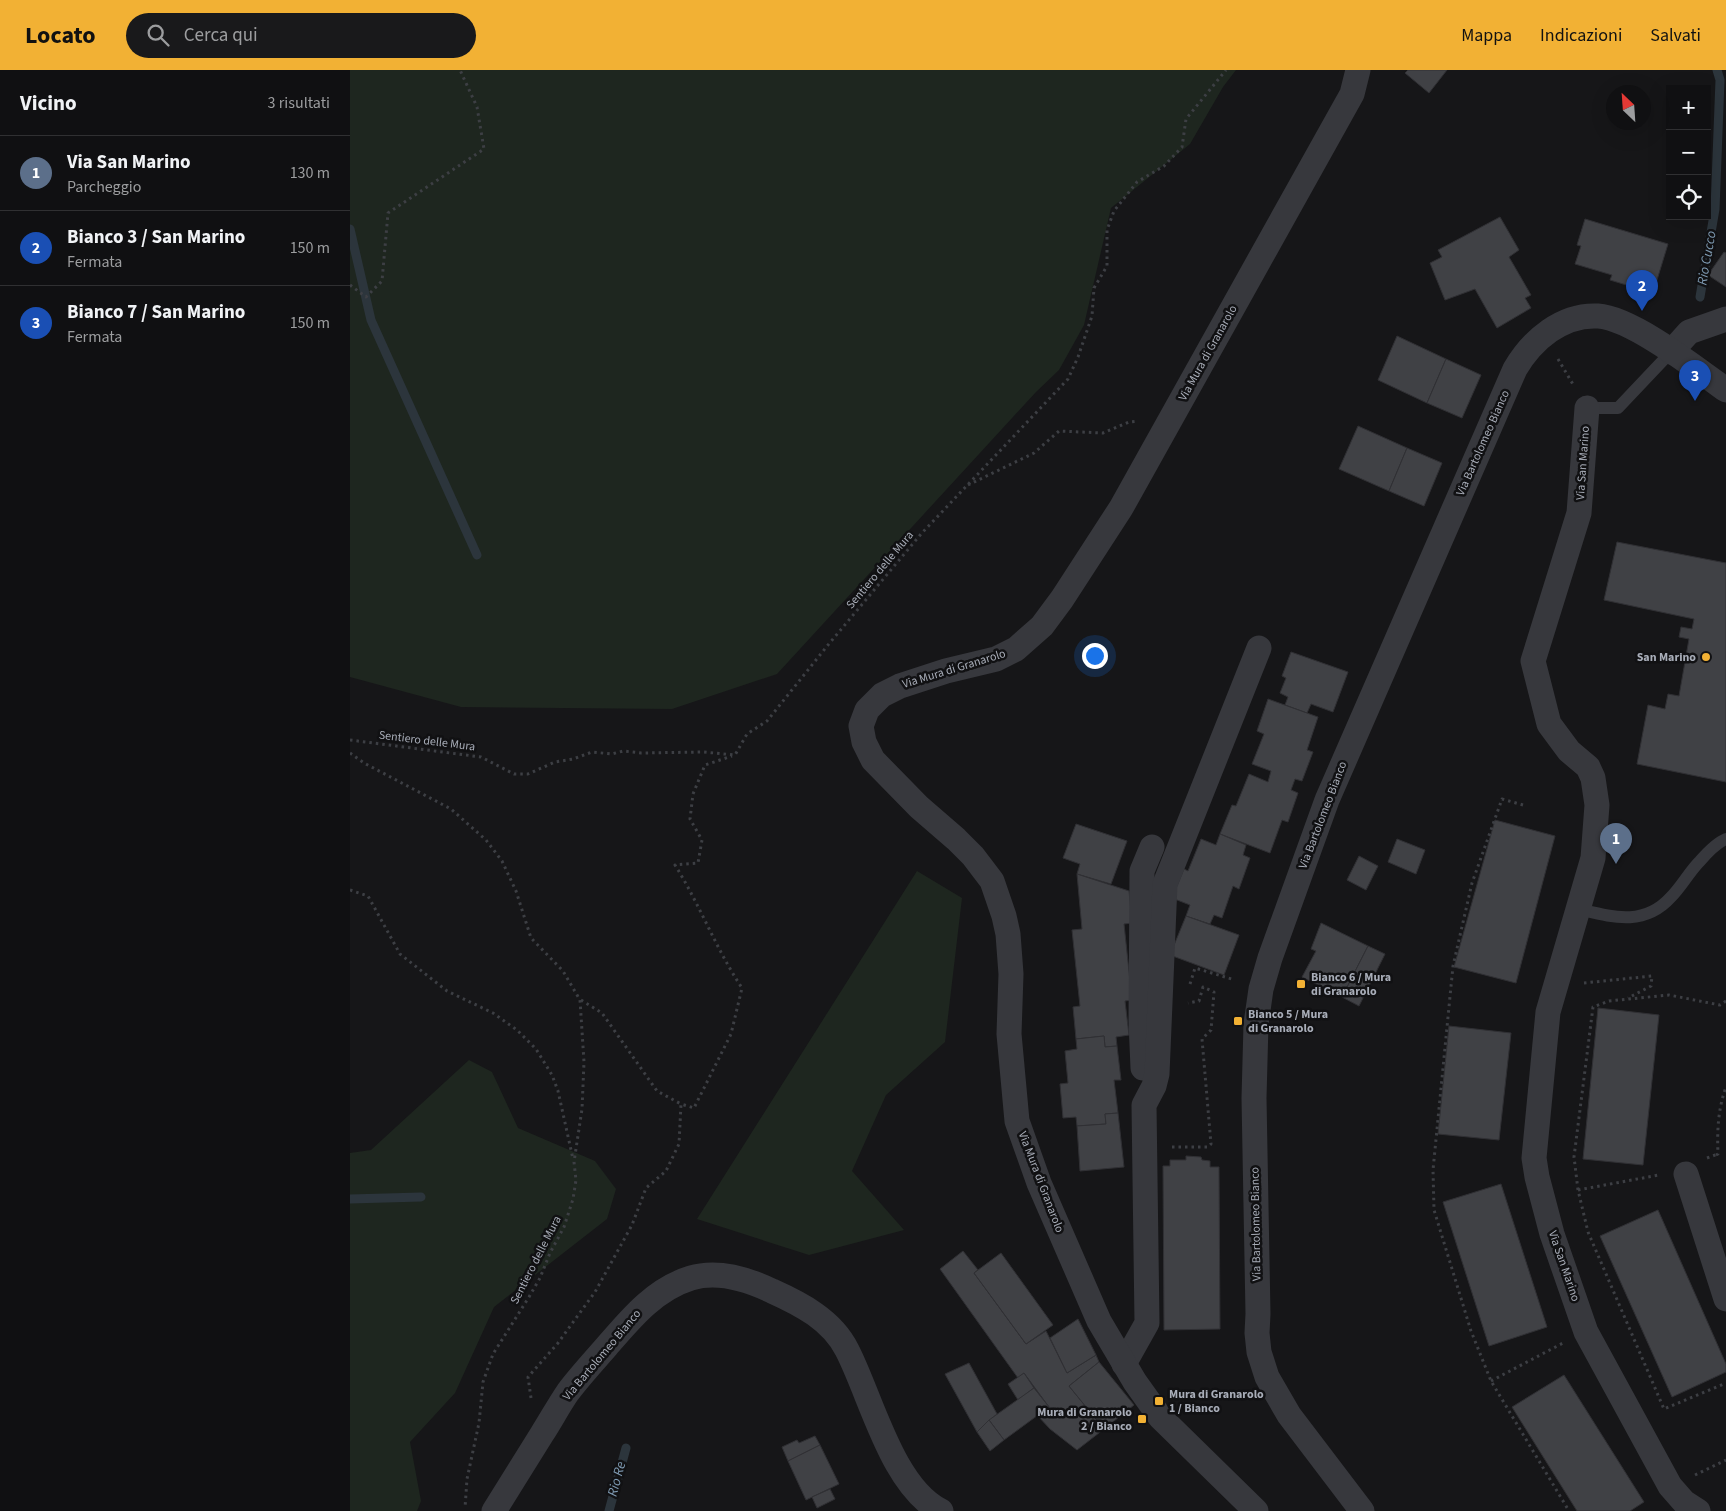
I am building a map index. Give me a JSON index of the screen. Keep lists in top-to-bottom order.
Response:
{
  "streets": {
    "street": ["Via Mura di Granarolo", "Via Bartolomeo Bianco", "Via San Marino"],
    "path": ["Sentiero delle Mura"]
  },
  "crossings": [
    ["Via Bartolomeo Bianco", "Via San Marino"]
  ],
  "water": ["Rio Cucco", "Rio Re"],
  "places": {
    "other": ["San Marino"],
    "transit": [
      "Bianco 6 / Mura di Granarolo",
      "Bianco 5 / Mura di Granarolo",
      "Mura di Granarolo 1 / Bianco",
      "Mura di Granarolo 2 / Bianco"
    ]
  },
  "north": "top left",
  "page": {
    "header": "Locato",
    "search": "Cerca qui",
    "nav": ["Mappa", "Indicazioni", "Salvati"],
    "heading": ["Vicino", "3 risultati"],
    "map_buttons": ["+", "−"],
    "list": [
      {
        "mark": "1",
        "name": "Via San Marino",
        "note": "Parcheggio",
        "value": "130 m"
      },
      {
        "mark": "2",
        "name": "Bianco 3 / San Marino",
        "note": "Fermata",
        "value": "150 m"
      },
      {
        "mark": "3",
        "name": "Bianco 7 / San Marino",
        "note": "Fermata",
        "value": "150 m"
      }
    ],
    "pins": ["2", "3", "1"]
  }
}
